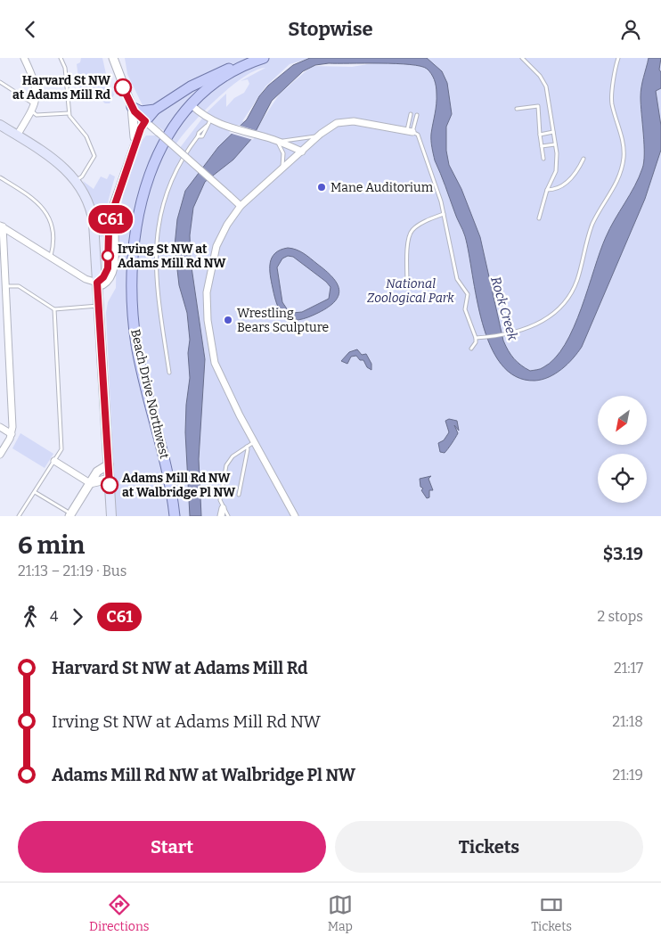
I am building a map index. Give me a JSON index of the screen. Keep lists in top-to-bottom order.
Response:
{
  "streets": {
    "main road": ["Beach Drive Northwest"]
  },
  "water": ["Rock Creek"],
  "parks": ["National Zoological Park"],
  "places": [
    "Harvard St NW at Adams Mill Rd",
    "Mane Auditorium",
    "Irving St NW at Adams Mill Rd NW",
    "Wrestling Bears Sculpture",
    "Adams Mill Rd NW at Walbridge Pl NW"
  ],
  "lines": ["bus line C61"],
  "north": "bottom left",
  "page": {
    "header": "Stopwise",
    "on_map": "C61",
    "heading": ["6 min", "21:13 – 21:19 · Bus", "$3.19"],
    "legs": ["4", "C61", "2 stops"],
    "list": [
      {
        "name": "Harvard St NW at Adams Mill Rd",
        "value": "21:17"
      },
      {
        "name": "Irving St NW at Adams Mill Rd NW",
        "value": "21:18"
      },
      {
        "name": "Adams Mill Rd NW at Walbridge Pl NW",
        "value": "21:19"
      }
    ],
    "buttons": ["Start", "Tickets"],
    "tabs": ["Directions", "Map", "Tickets"]
  }
}
